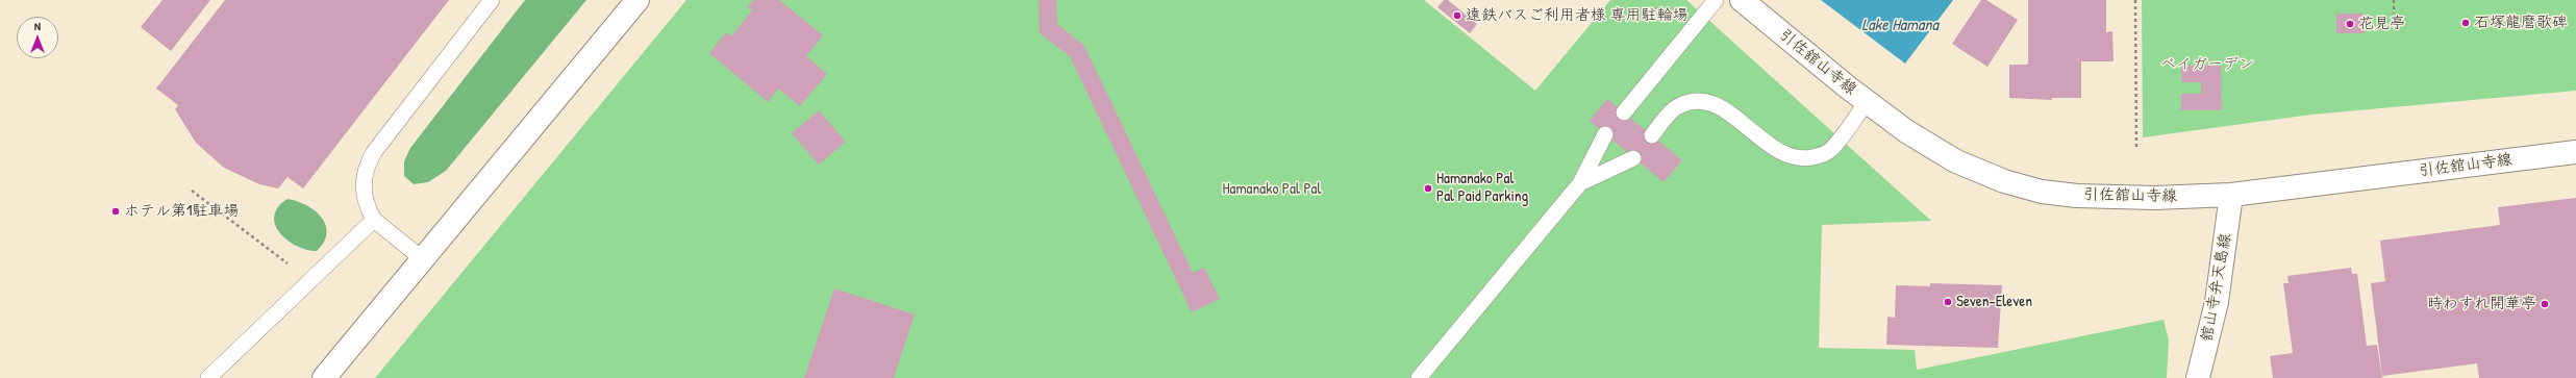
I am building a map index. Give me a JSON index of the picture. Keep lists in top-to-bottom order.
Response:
{
  "streets": {
    "main road": ["引佐舘山寺線", "舘山寺弁天島線"]
  },
  "crossings": [
    ["引佐舘山寺線", "舘山寺弁天島線"]
  ],
  "water": ["Lake Hamana"],
  "parks": ["ベイガーデン", "Hamanako Pal Pal"],
  "places": [
    "遠鉄バスご利用者様 専用駐輪場",
    "石塚龍麿歌碑",
    "花見亭",
    "Hamanako Pal Pal Paid Parking",
    "ホテル第1駐車場",
    "Seven-Eleven",
    "時わすれ開華亭"
  ],
  "north": "top"
}
